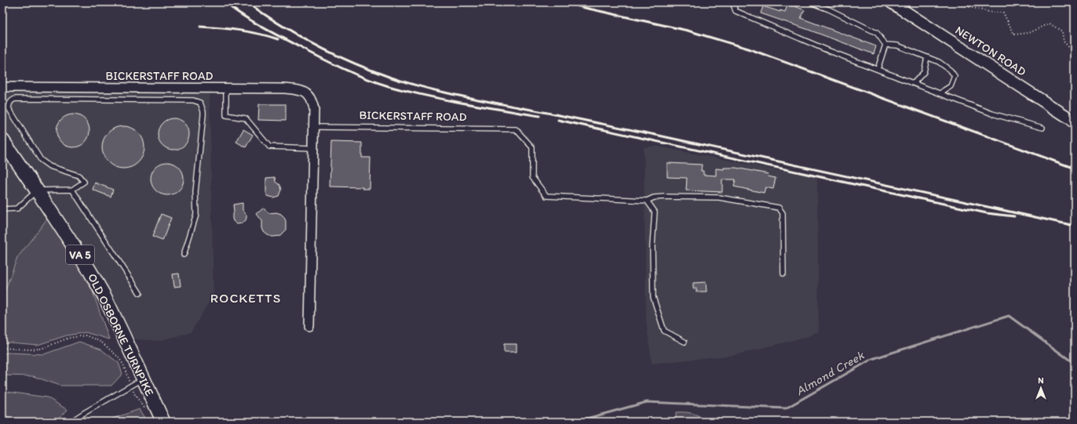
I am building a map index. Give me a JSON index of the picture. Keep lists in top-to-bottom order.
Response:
{
  "streets": {
    "main road": ["VA 5", "OLD OSBORNE TURNPIKE"],
    "street": ["NEWTON ROAD", "BICKERSTAFF ROAD"]
  },
  "districts": ["ROCKETTS"],
  "water": ["Almond Creek"],
  "north": "top"
}
